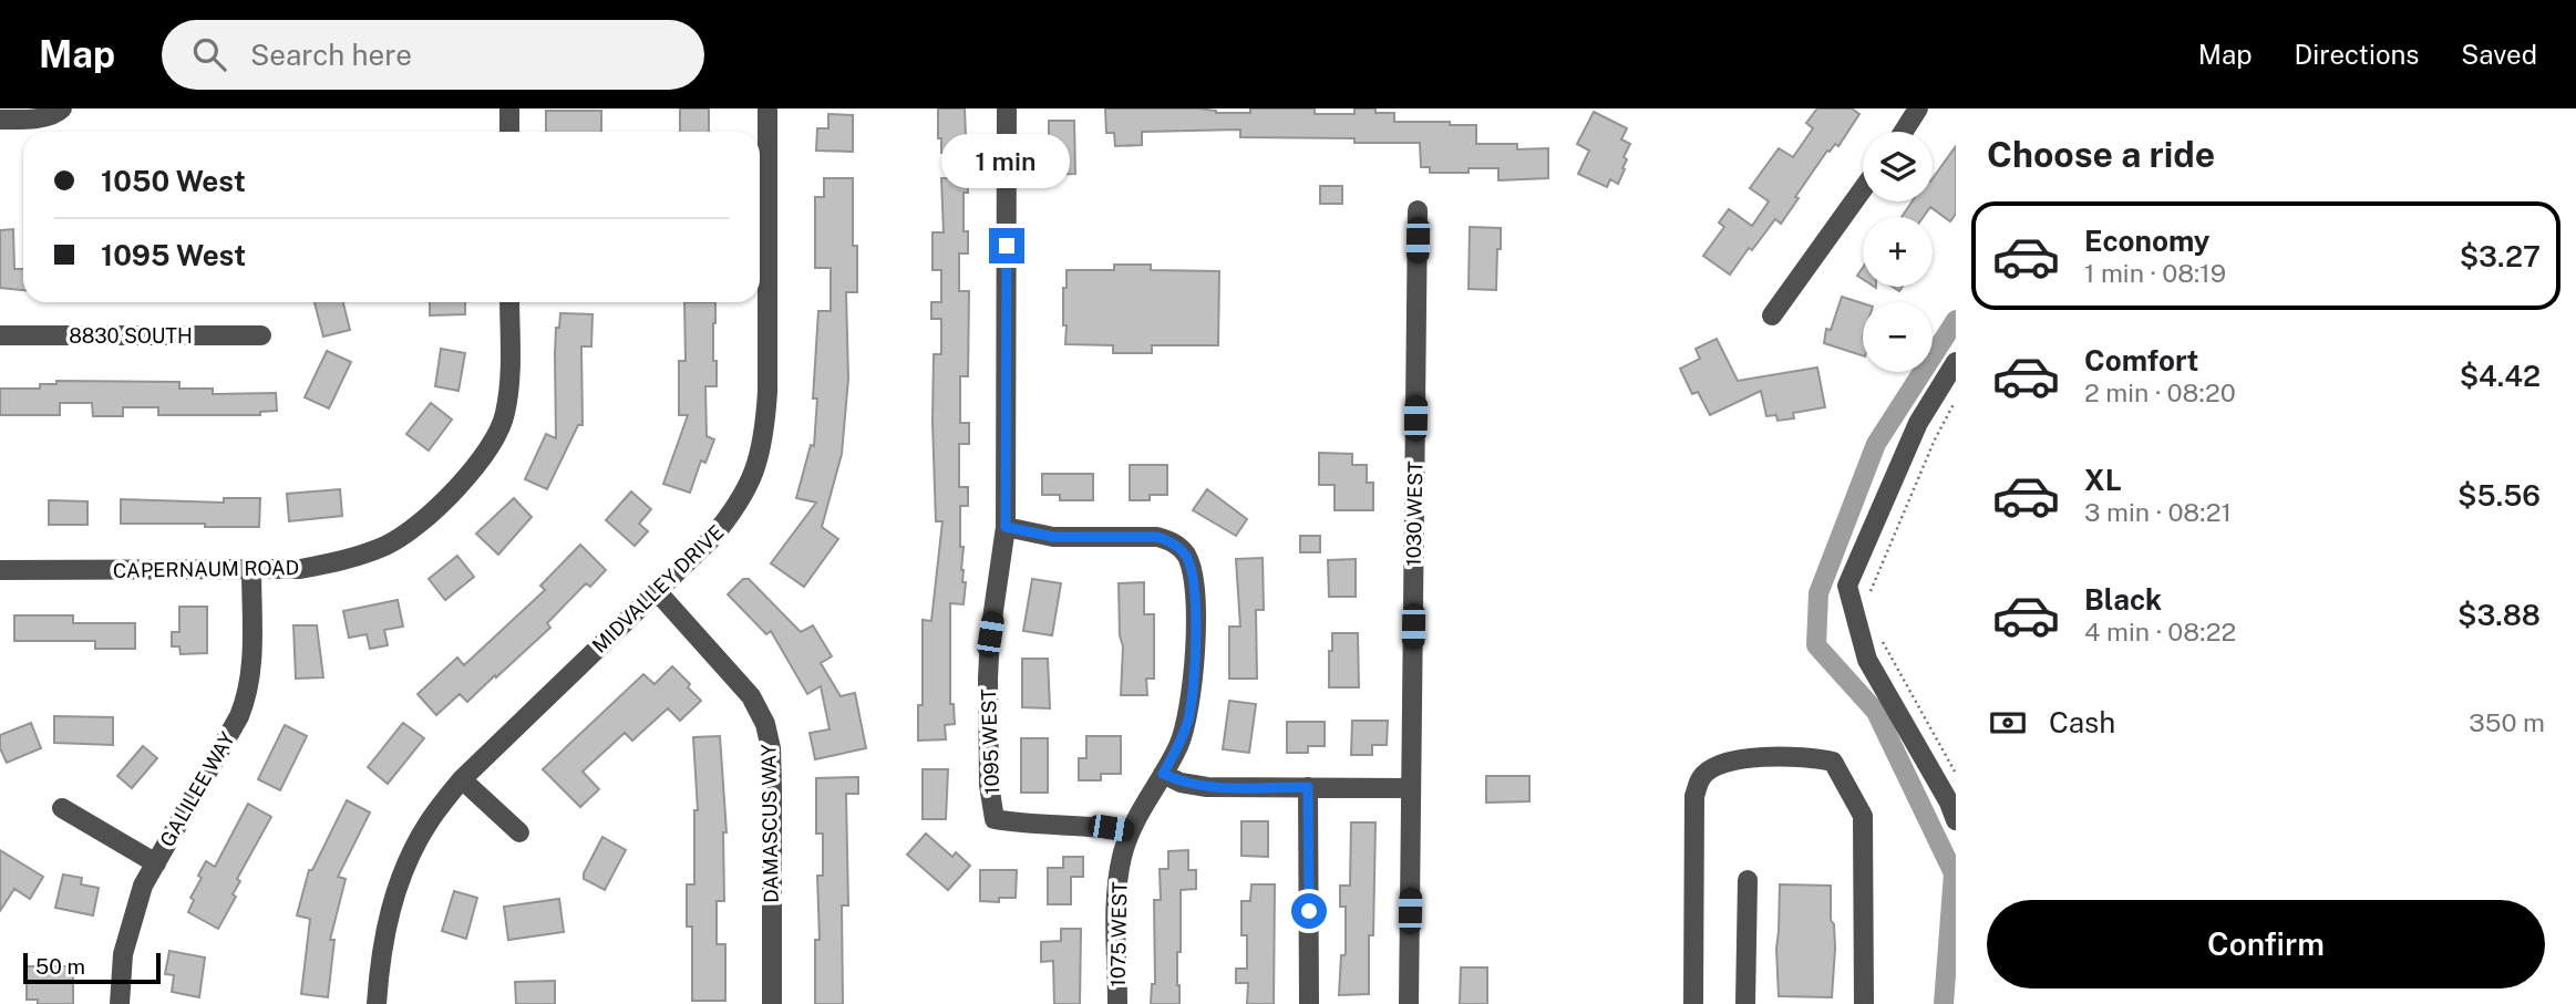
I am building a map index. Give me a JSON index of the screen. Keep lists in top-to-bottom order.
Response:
{
  "streets": {
    "street": [
      "8830 SOUTH",
      "1030 WEST",
      "CAPERNAUM ROAD",
      "MIDVALLEY DRIVE",
      "1095 WEST",
      "GALILEE WAY",
      "DAMASCUS WAY",
      "1075 WEST"
    ]
  },
  "crossings": [
    ["CAPERNAUM ROAD", "GALILEE WAY"],
    ["MIDVALLEY DRIVE", "DAMASCUS WAY"],
    ["1095 WEST", "1075 WEST"]
  ],
  "scale_bar": "50 m",
  "page": {
    "header": "Map",
    "search": "Search here",
    "nav": ["Map", "Directions", "Saved"],
    "heading": "Choose a ride",
    "map_buttons": ["+", "−"],
    "banner": ["1050 West", "1095 West"],
    "bubble": "1 min",
    "list": [
      {
        "name": "Economy",
        "note": "1 min · 08:19",
        "value": "$3.27"
      },
      {
        "name": "Comfort",
        "note": "2 min · 08:20",
        "value": "$4.42"
      },
      {
        "name": "XL",
        "note": "3 min · 08:21",
        "value": "$5.56"
      },
      {
        "name": "Black",
        "note": "4 min · 08:22",
        "value": "$3.88"
      }
    ],
    "pay": ["Cash", "350 m"],
    "buttons": "Confirm",
    "scale": "50 m"
  }
}
